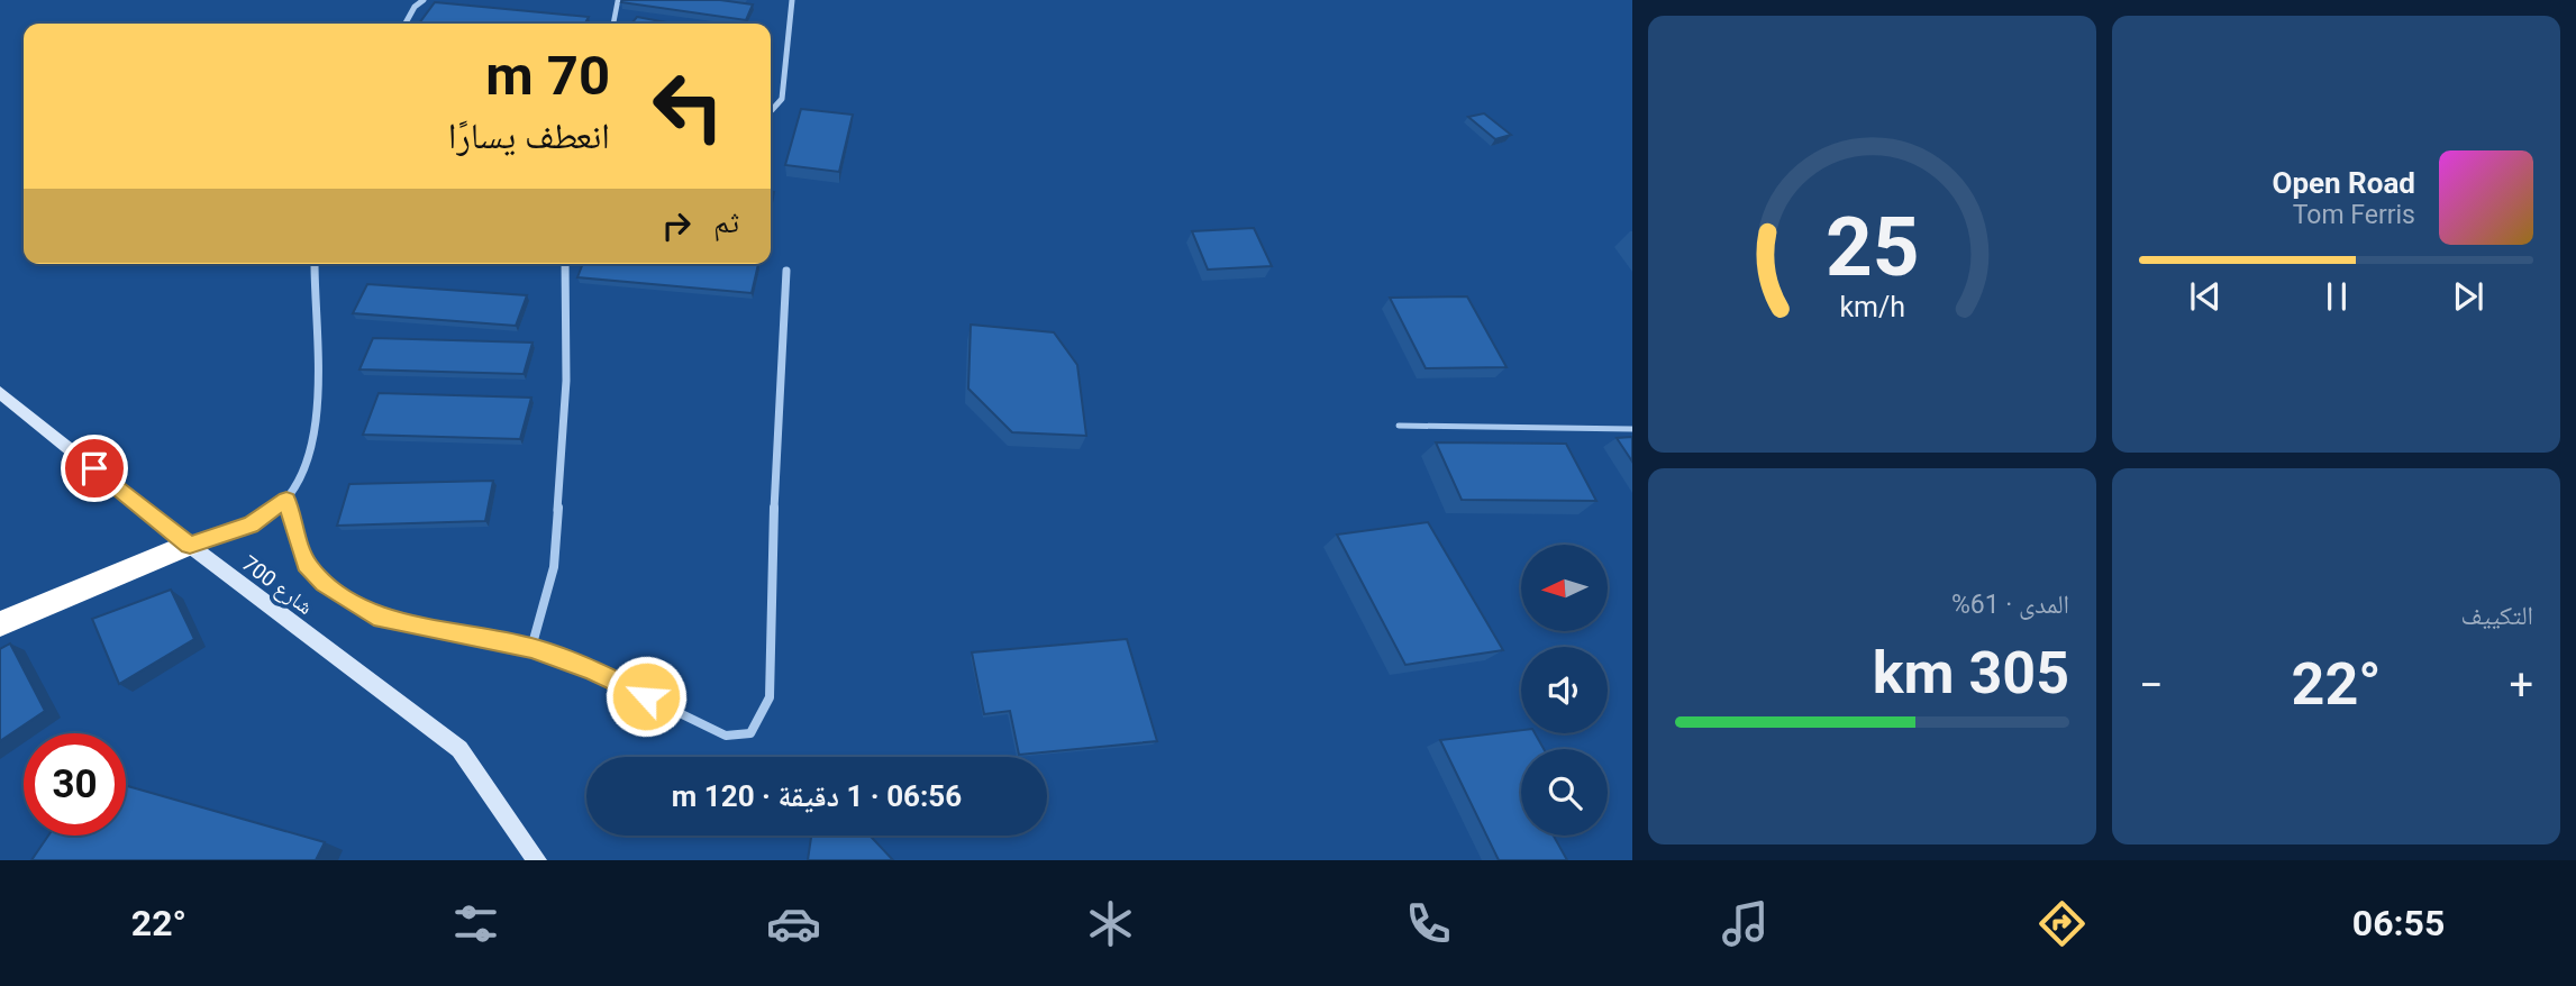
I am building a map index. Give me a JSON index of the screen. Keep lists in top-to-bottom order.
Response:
{
  "streets": {
    "main road": ["شارع 700"]
  },
  "north": "left",
  "page": {
    "turn": ["70 m", "انعطف يسارًا"],
    "song": ["Open Road", "Tom Ferris"],
    "then": "ثم",
    "tile": [
      "التكييف",
      ["المدى · 61%", "305 km"]
    ],
    "heat": ["−", "22°", "+"],
    "limit": "30",
    "trip": "06:56 · 1 دقيقة · 120 m",
    "tabs": ["06:55", "22°"],
    "gauge": ["25", "km/h"]
  }
}
